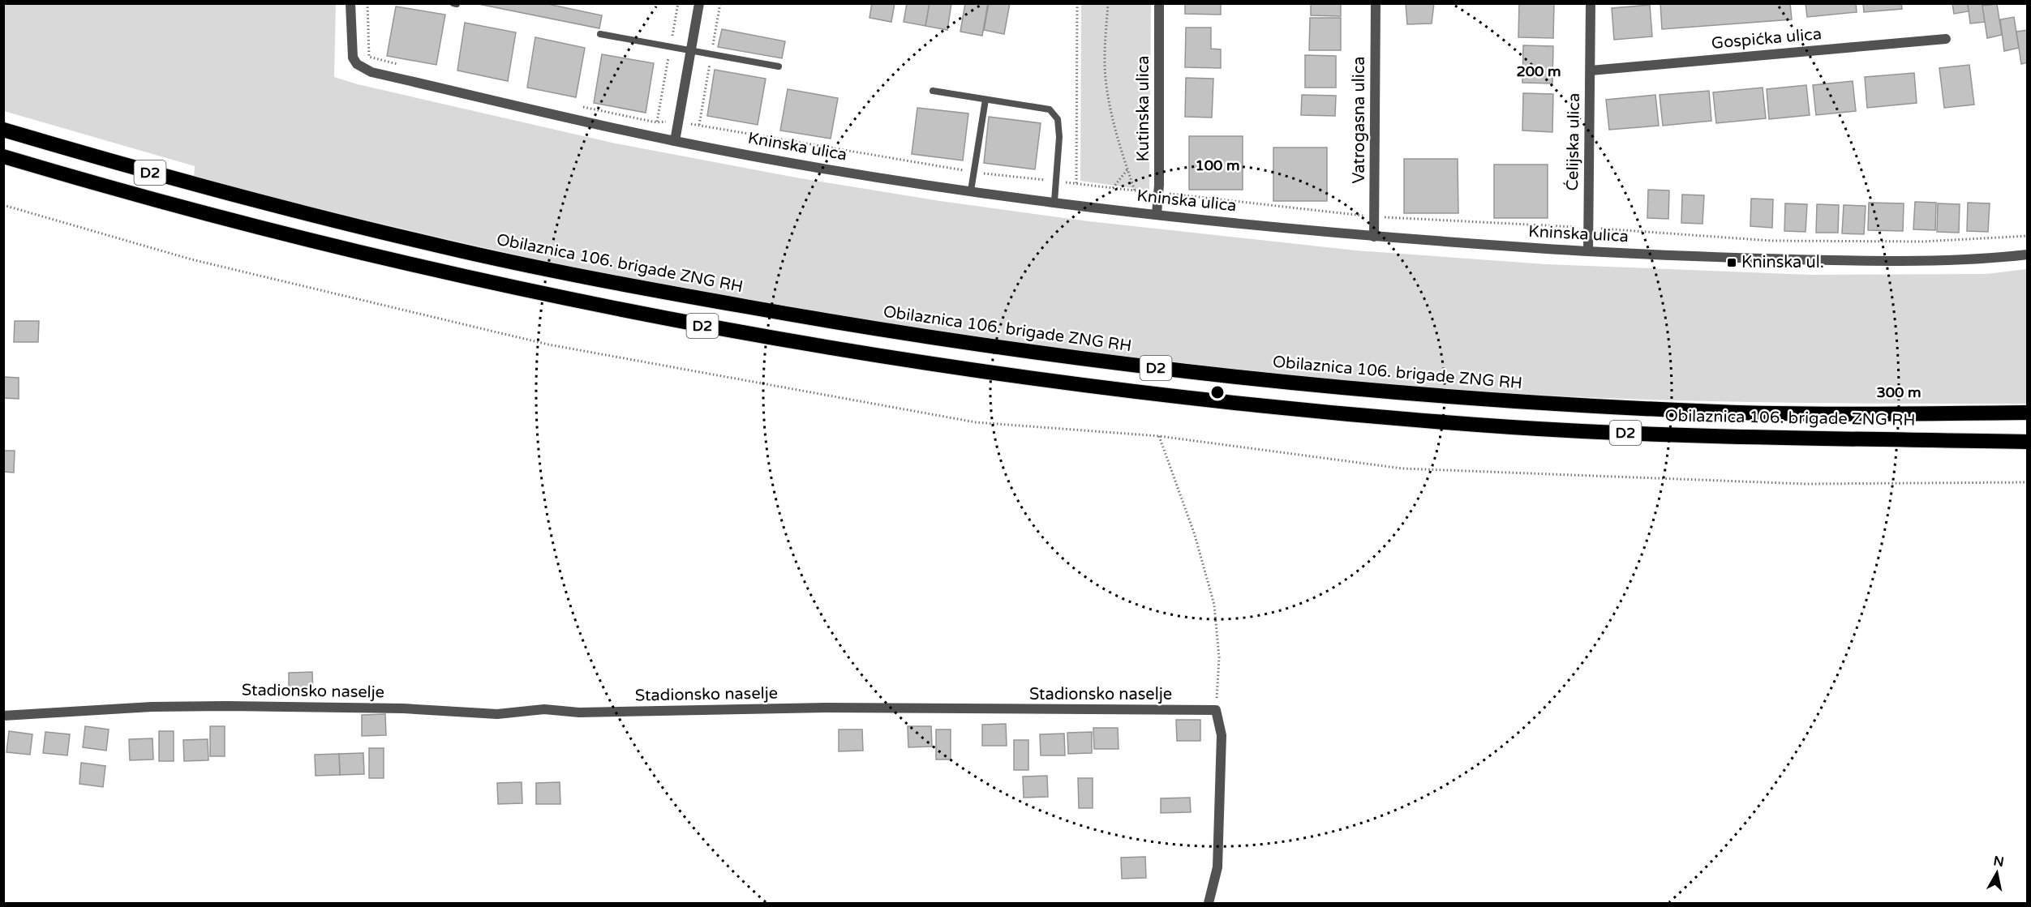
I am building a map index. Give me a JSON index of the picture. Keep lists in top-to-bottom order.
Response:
{
  "streets": {
    "highway": ["D2", "Obilaznica 106. brigade ZNG RH"],
    "street": [
      "Gospićka ulica",
      "Kutinska ulica",
      "Vatrogasna ulica",
      "Ćelijska ulica",
      "Kninska ulica",
      "Stadionsko naselje"
    ]
  },
  "crossings": [
    ["Gospićka ulica", "Ćelijska ulica"],
    ["Kutinska ulica", "Kninska ulica"],
    ["Vatrogasna ulica", "Kninska ulica"],
    ["Ćelijska ulica", "Kninska ulica"]
  ],
  "places": {
    "transit": ["Kninska ul."]
  },
  "north": "top",
  "rings": ["200 m", "100 m", "300 m"]
}
